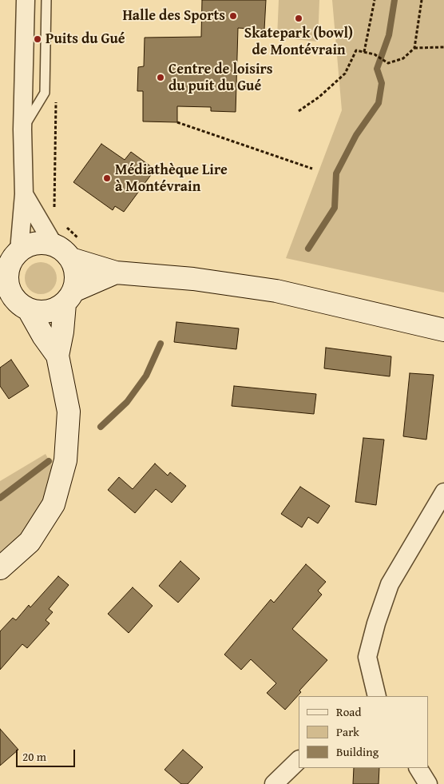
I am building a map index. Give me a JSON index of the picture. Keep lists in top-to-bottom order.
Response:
{
  "places": [
    "Halle des Sports",
    "Skatepark (bowl) de Montévrain",
    "Puits du Gué",
    "Centre de loisirs du puit du Gué",
    "Médiathèque Lire à Montévrain"
  ],
  "legend": ["Road", "Park", "Building"],
  "scale_bar": "20 m"
}
